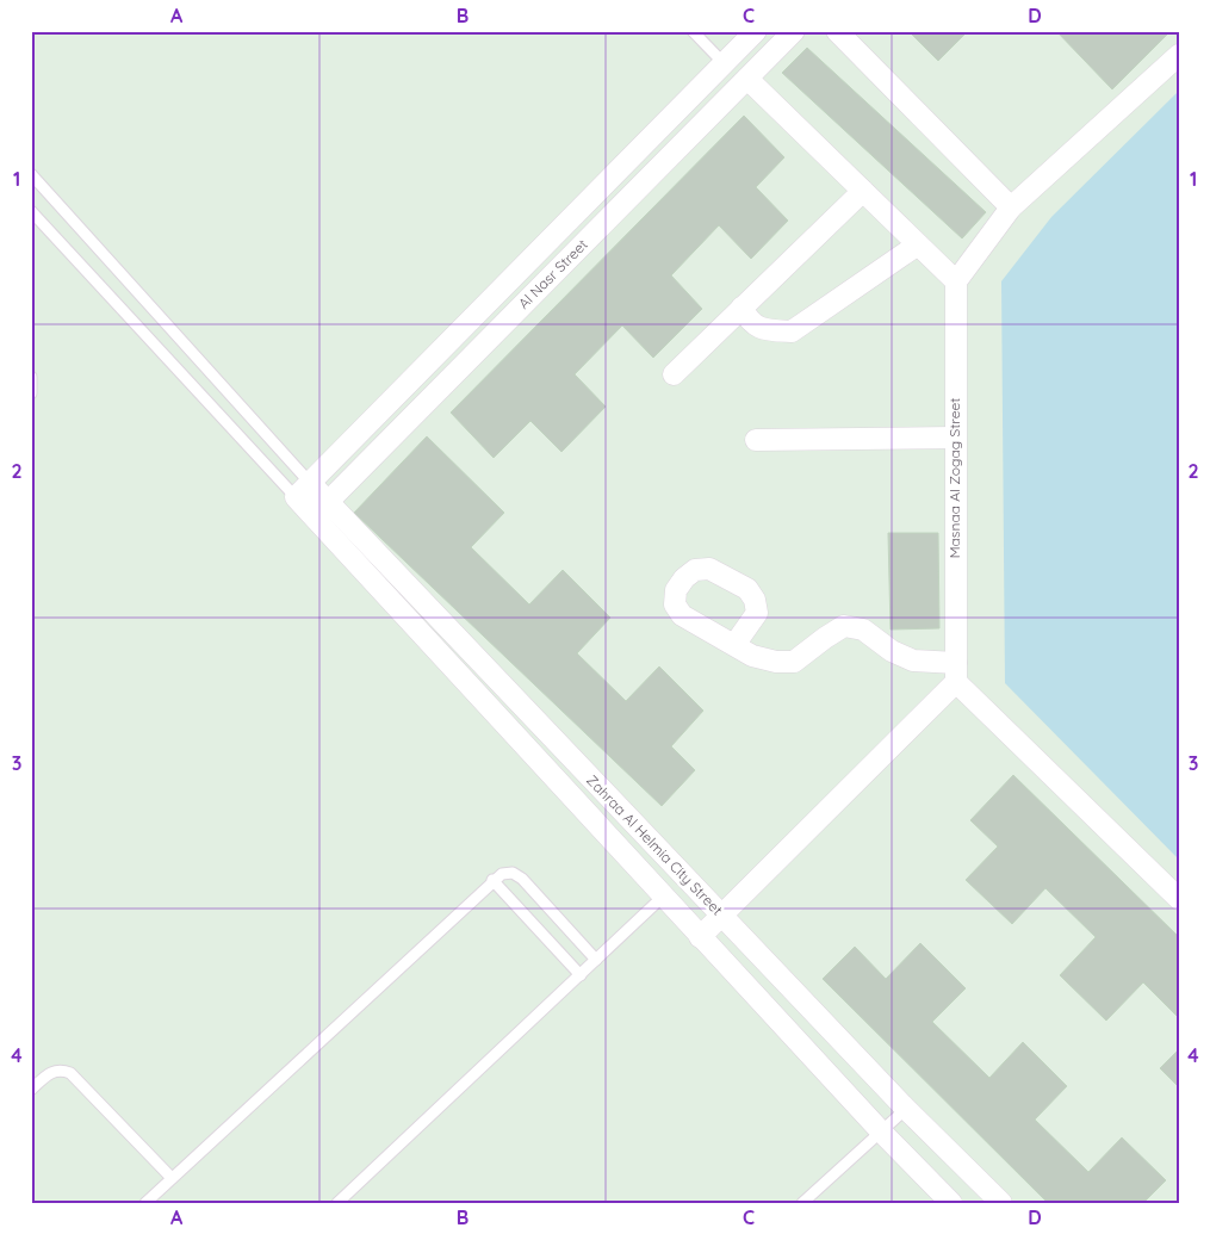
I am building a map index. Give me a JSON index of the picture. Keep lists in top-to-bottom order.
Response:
{
  "streets": {
    "street": ["Al Nasr Street", "Masnaa Al Zogag Street", "Zahraa Al Helmia City Street"]
  },
  "crossings": [
    ["Al Nasr Street", "Zahraa Al Helmia City Street"]
  ],
  "grid": {
    "columns": [
      "A",
      "B",
      "C",
      "D"
    ],
    "rows": [
      "1",
      "2",
      "3",
      "4"
    ]
  }
}
